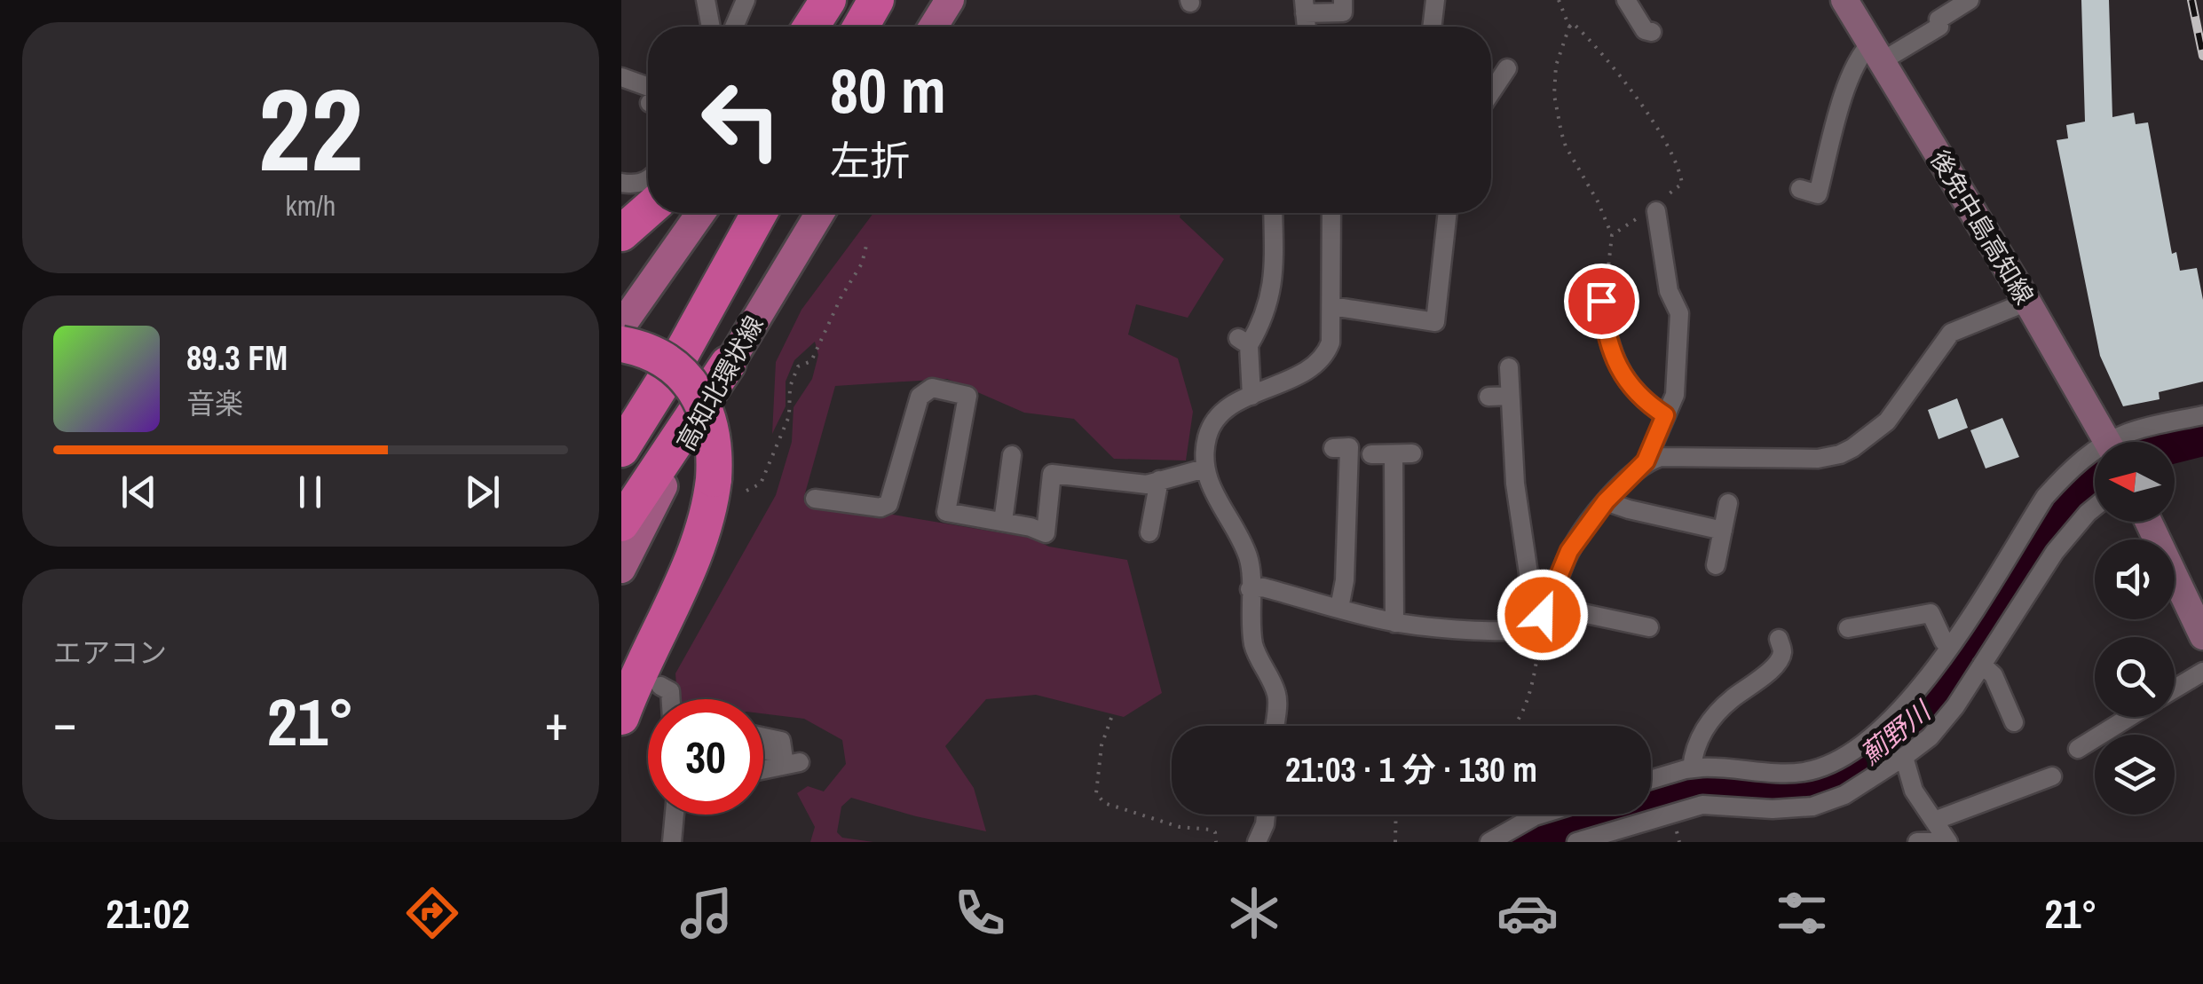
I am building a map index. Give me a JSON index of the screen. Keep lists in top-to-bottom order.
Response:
{
  "streets": {
    "main road": ["後免中島高知線", "高知北環状線"]
  },
  "water": ["薊野川"],
  "north": "left",
  "page": {
    "tile": [
      ["22", "km/h"],
      "エアコン"
    ],
    "turn": ["80 m", "左折"],
    "song": ["89.3 FM", "音楽"],
    "heat": ["−", "21°", "+"],
    "limit": "30",
    "trip": "21:03 · 1 分 · 130 m",
    "tabs": ["21:02", "21°"]
  }
}
